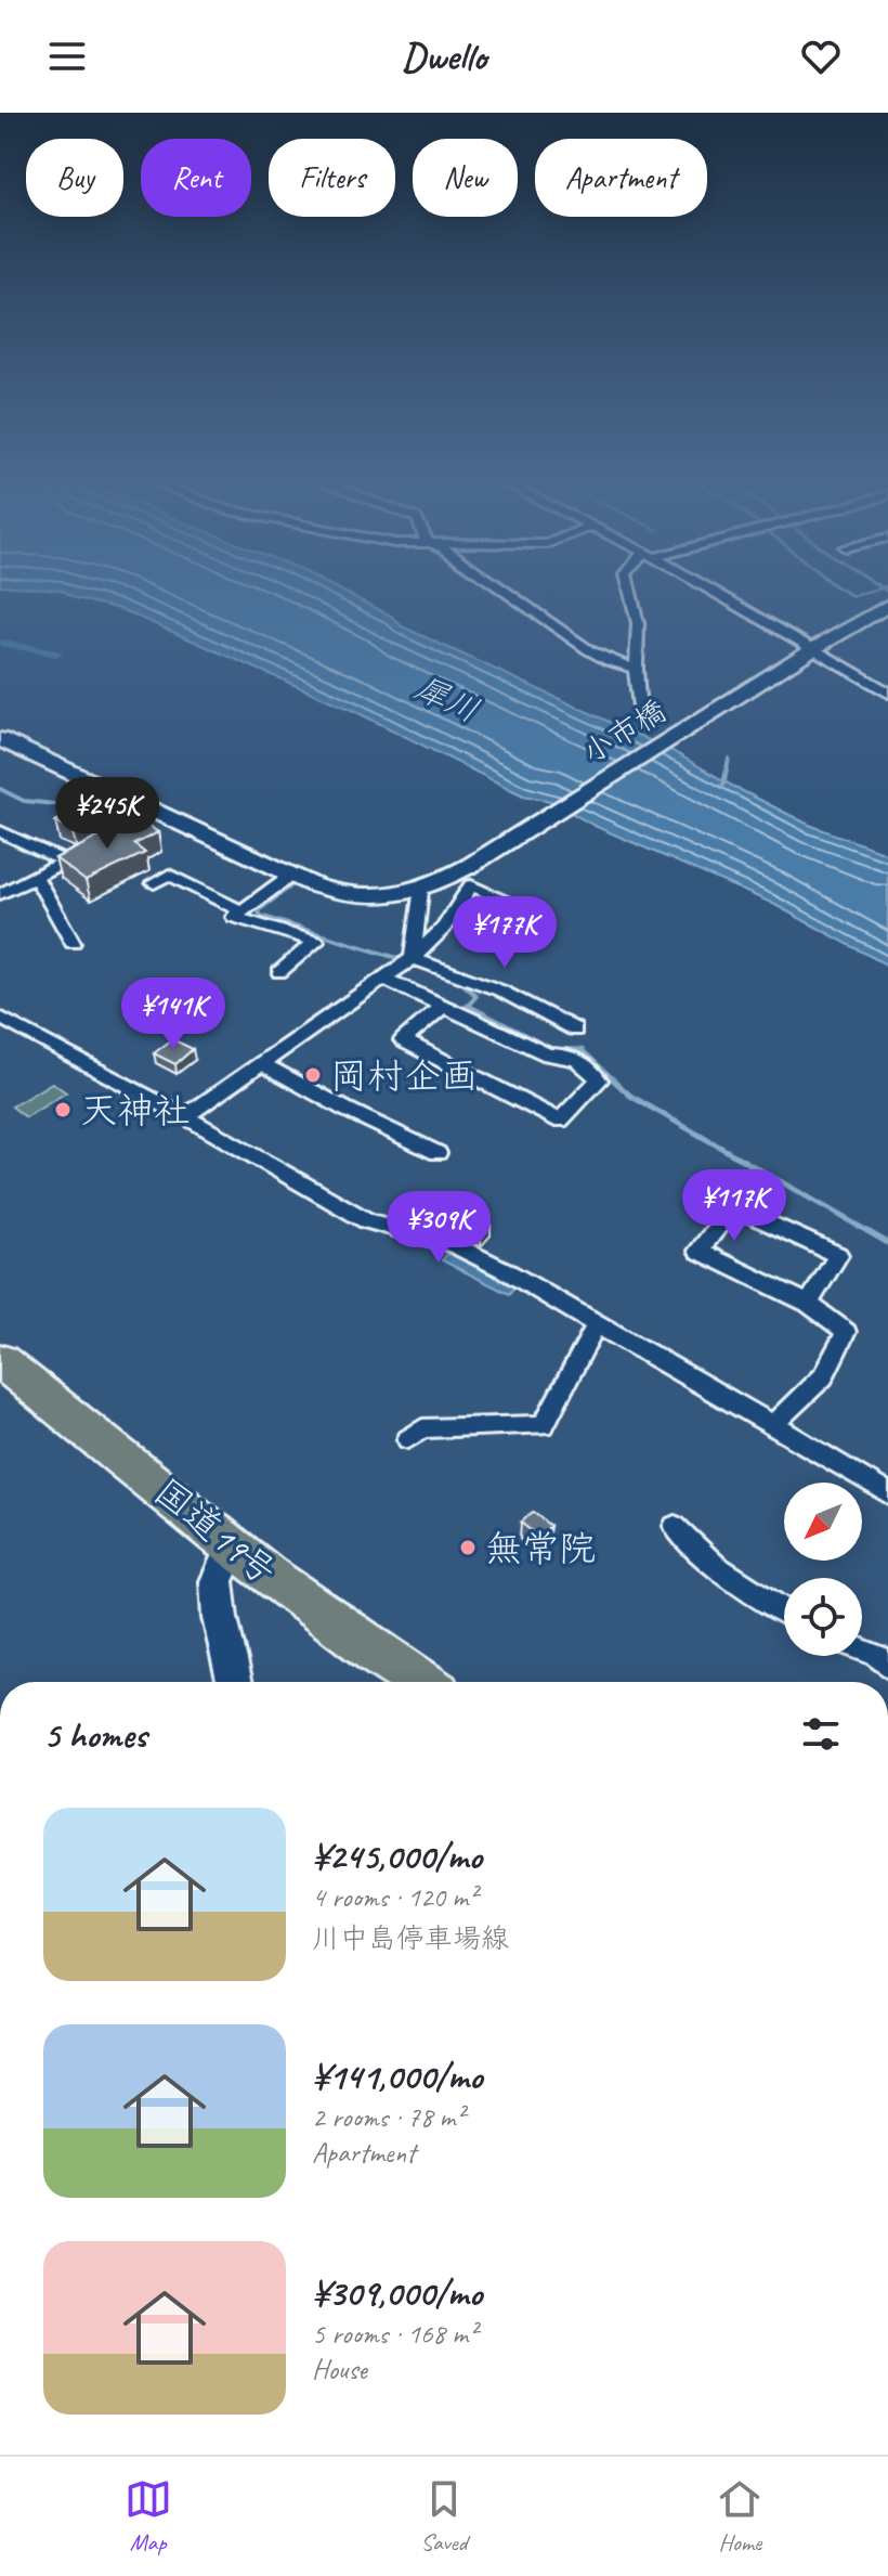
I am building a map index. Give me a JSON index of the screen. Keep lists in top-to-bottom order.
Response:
{
  "streets": {
    "highway": ["国道19号"],
    "main road": ["小市橋"]
  },
  "water": ["犀川"],
  "places": ["岡村企画", "天神社", "無常院"],
  "north": "bottom left",
  "page": {
    "header": "Dwello",
    "chip": [
      "Buy",
      "Rent",
      "Filters",
      "New",
      "Apartment"
    ],
    "price": [
      "¥245K",
      "¥177K",
      "¥141K",
      "¥117K",
      "¥309K"
    ],
    "heading": "5 homes",
    "list": [
      {
        "name": "¥245,000/mo",
        "note": "4 rooms · 120 m² · 川中島停車場線"
      },
      {
        "name": "¥141,000/mo",
        "note": "2 rooms · 78 m² · Apartment"
      },
      {
        "name": "¥309,000/mo",
        "note": "5 rooms · 168 m² · House"
      }
    ],
    "tabs": ["Map", "Saved", "Home"]
  }
}
